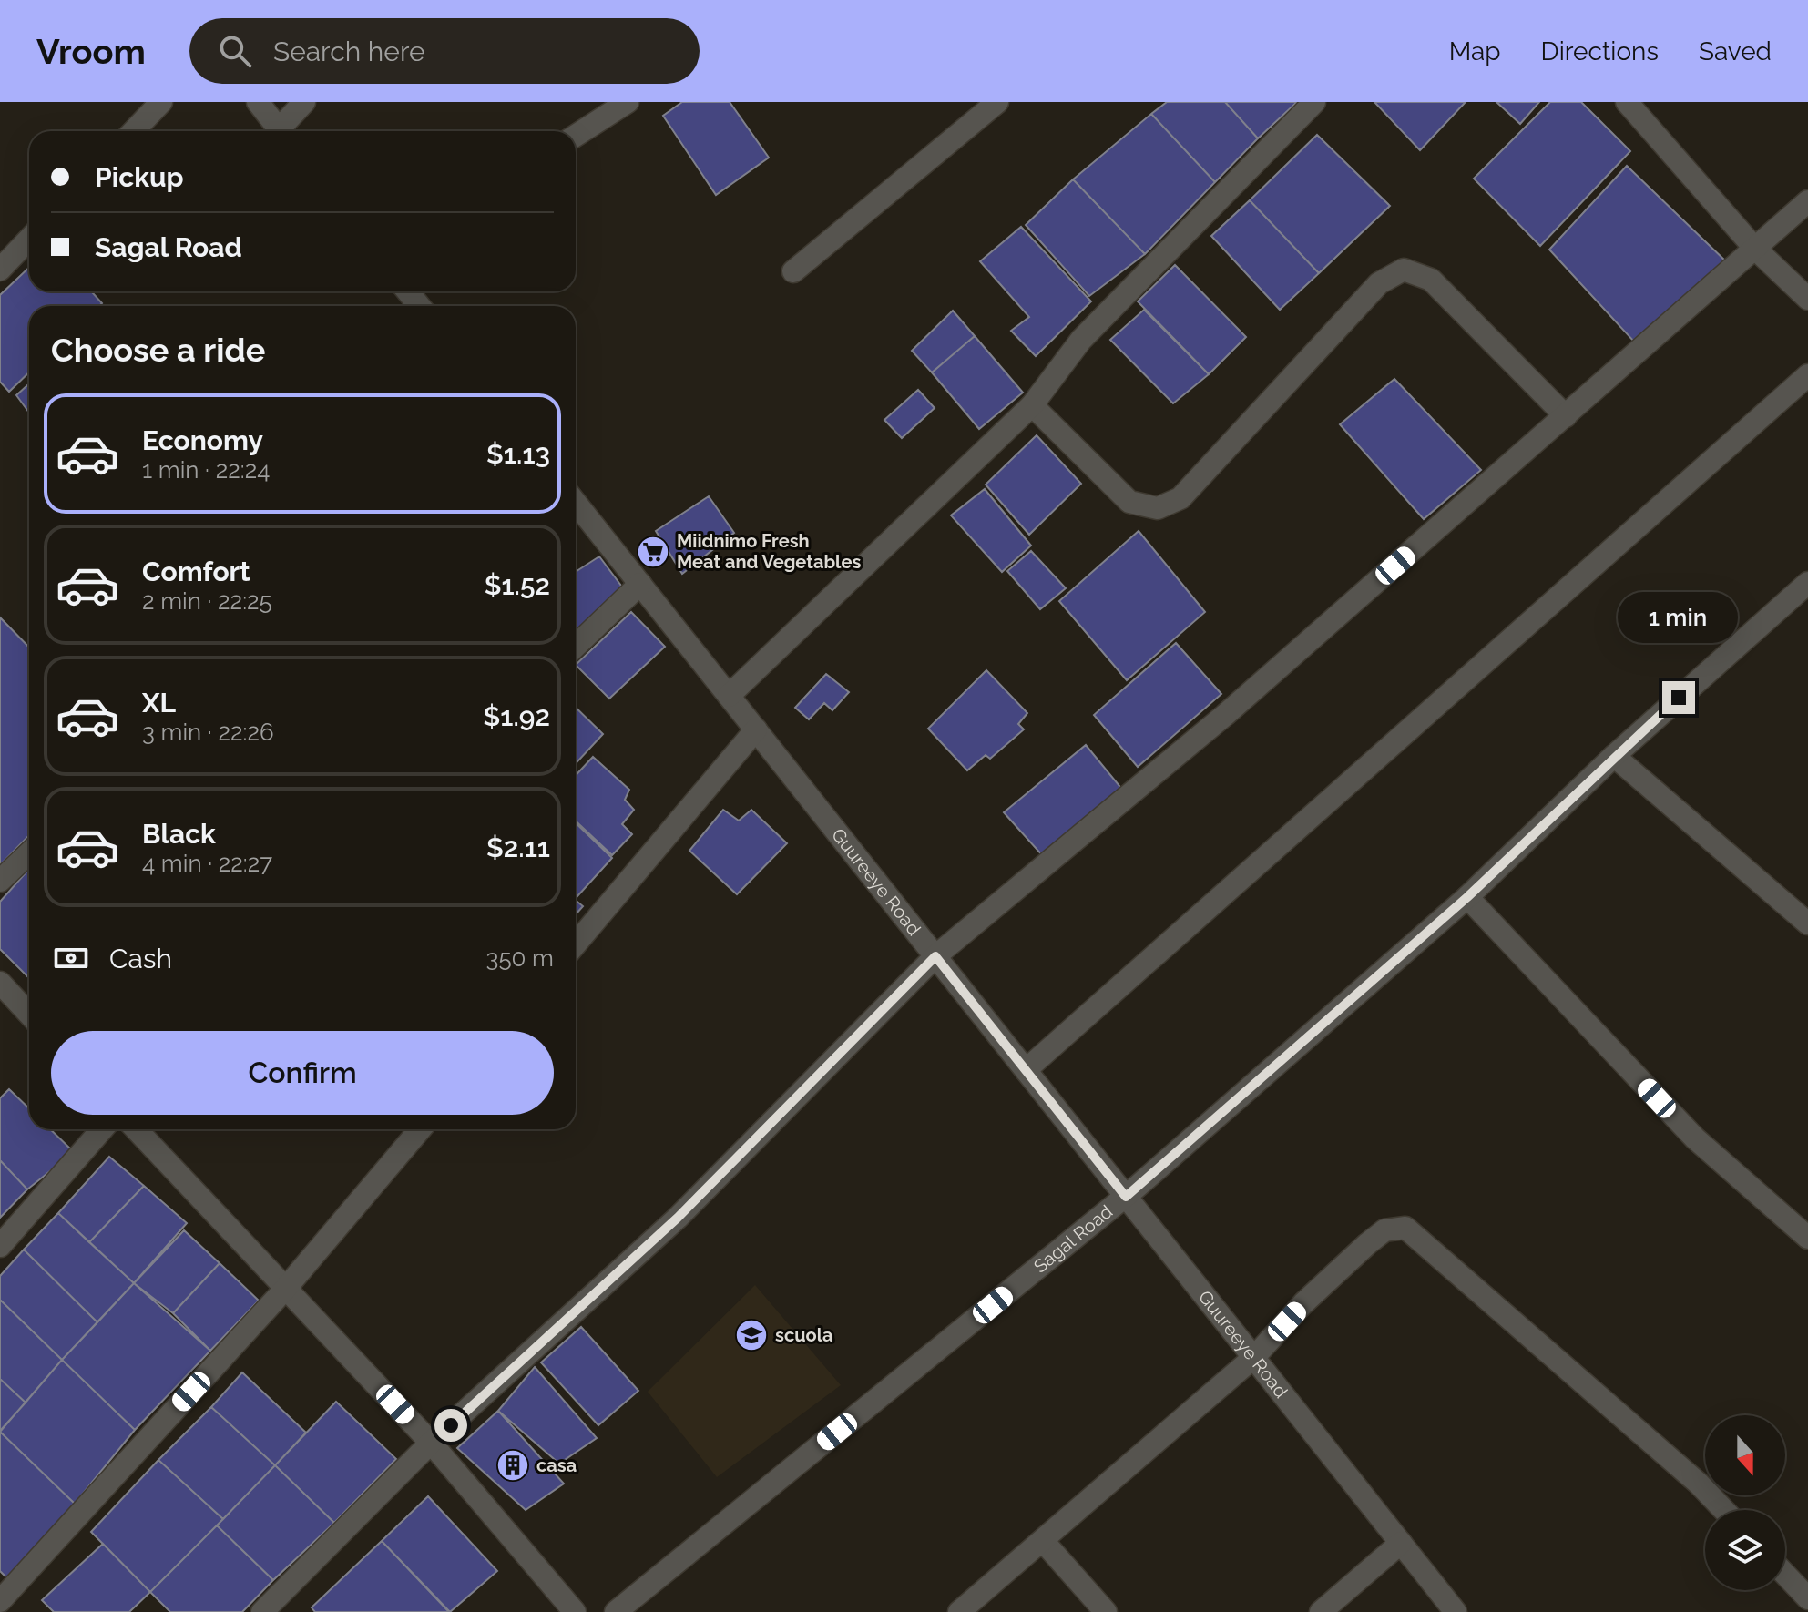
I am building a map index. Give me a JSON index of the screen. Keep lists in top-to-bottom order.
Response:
{
  "streets": {
    "street": ["Guureeye Road", "Sagal Road"]
  },
  "crossings": [
    ["Guureeye Road", "Sagal Road"]
  ],
  "places": {
    "supermarket": ["Miidnimo Fresh Meat and Vegetables"],
    "school or university": ["scuola"],
    "building": ["casa"]
  },
  "north": "bottom",
  "page": {
    "header": "Vroom",
    "search": "Search here",
    "nav": ["Map", "Directions", "Saved"],
    "banner": ["Pickup", "Sagal Road"],
    "heading": "Choose a ride",
    "list": [
      {
        "name": "Economy",
        "note": "1 min · 22:24",
        "value": "$1.13"
      },
      {
        "name": "Comfort",
        "note": "2 min · 22:25",
        "value": "$1.52"
      },
      {
        "name": "XL",
        "note": "3 min · 22:26",
        "value": "$1.92"
      },
      {
        "name": "Black",
        "note": "4 min · 22:27",
        "value": "$2.11"
      }
    ],
    "bubble": "1 min",
    "pay": ["Cash", "350 m"],
    "buttons": "Confirm"
  }
}
